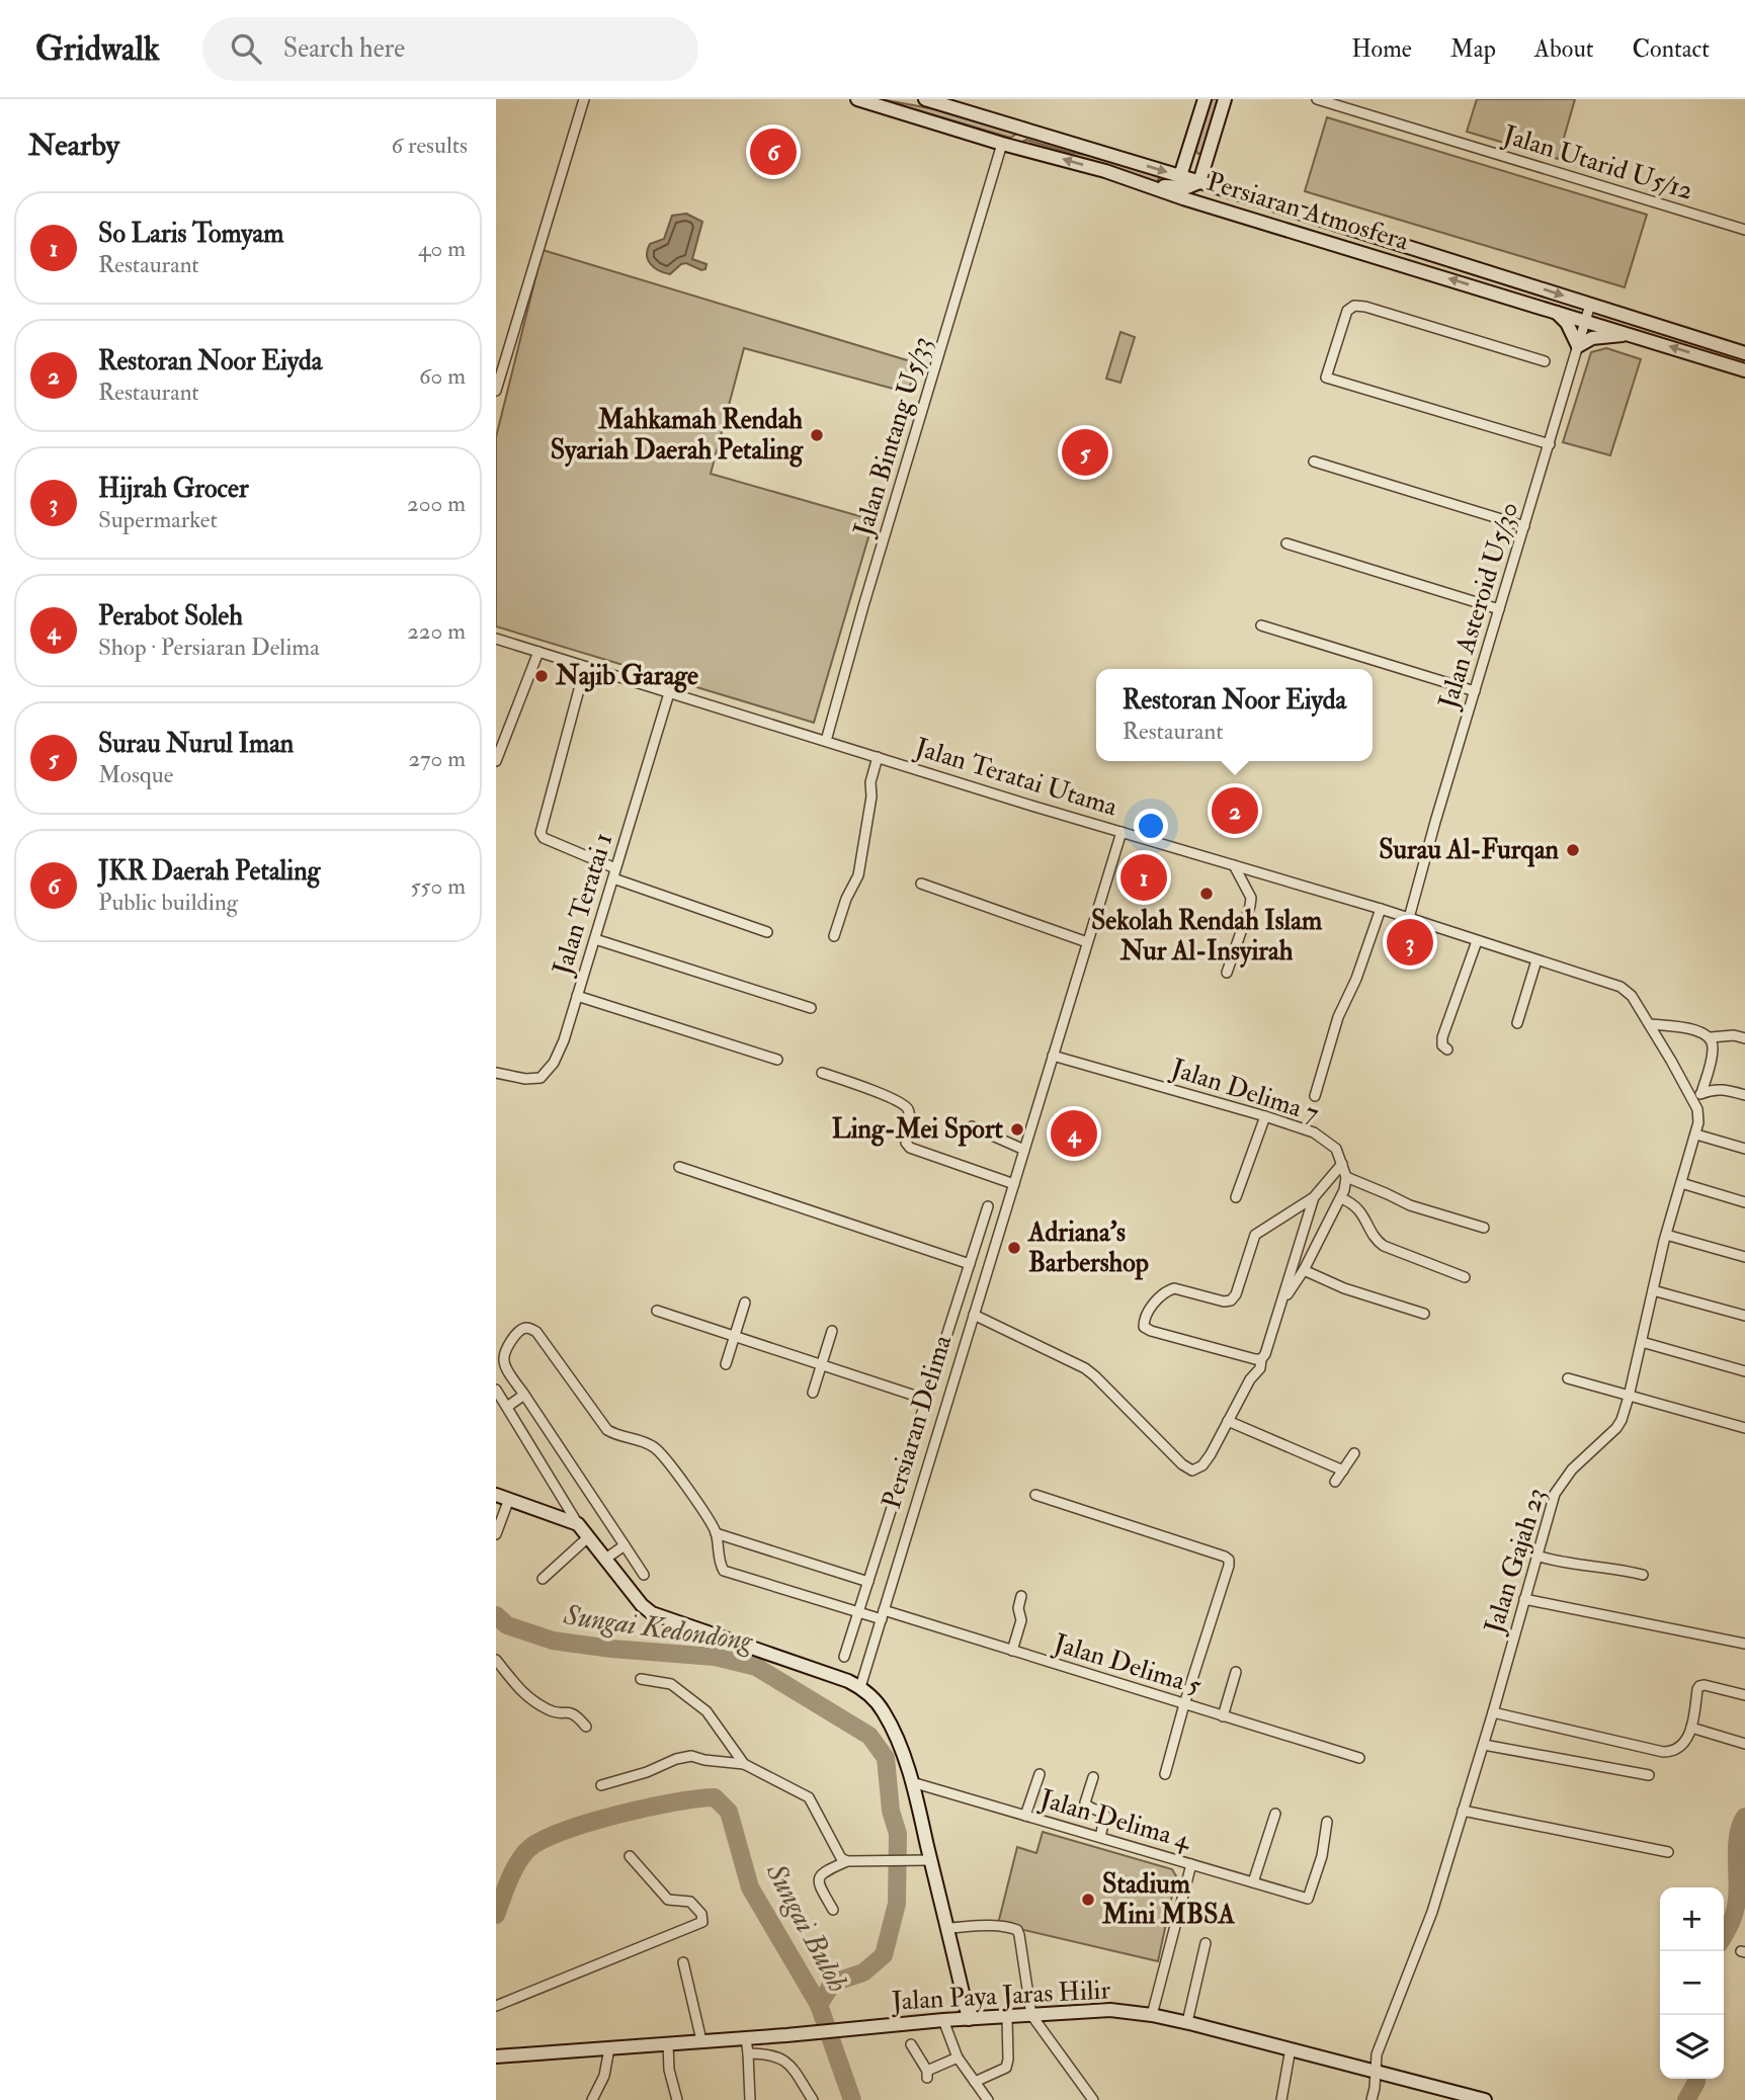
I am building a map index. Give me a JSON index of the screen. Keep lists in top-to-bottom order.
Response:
{
  "streets": {
    "street": [
      "Jalan Utarid U5/12",
      "Persiaran Atmosfera",
      "Jalan Bintang U5/33",
      "Jalan Asteroid U5/30",
      "Jalan Teratai Utama",
      "Jalan Teratai 1",
      "Jalan Delima 7",
      "Persiaran Delima",
      "Jalan Gajah 23",
      "Jalan Delima 5",
      "Jalan Delima 4",
      "Jalan Paya Jaras Hilir"
    ]
  },
  "crossings": [
    ["Persiaran Atmosfera", "Jalan Bintang U5/33"],
    ["Persiaran Atmosfera", "Jalan Asteroid U5/30"],
    ["Jalan Bintang U5/33", "Jalan Teratai Utama"],
    ["Jalan Asteroid U5/30", "Jalan Teratai Utama"],
    ["Jalan Teratai Utama", "Jalan Teratai 1"],
    ["Jalan Teratai Utama", "Persiaran Delima"],
    ["Jalan Teratai Utama", "Jalan Gajah 23"],
    ["Jalan Delima 7", "Persiaran Delima"],
    ["Persiaran Delima", "Jalan Delima 5"],
    ["Jalan Gajah 23", "Jalan Paya Jaras Hilir"]
  ],
  "water": ["Sungai Kedondong", "Sungai Buloh"],
  "places": [
    "Mahkamah Rendah Syariah Daerah Petaling",
    "Najib Garage",
    "Surau Al-Furqan",
    "Sekolah Rendah Islam Nur Al-Insyirah",
    "Ling-Mei Sport",
    "Adriana's Barbershop",
    "Stadium Mini MBSA"
  ],
  "page": {
    "header": "Gridwalk",
    "search": "Search here",
    "nav": [
      "Home",
      "Map",
      "About",
      "Contact"
    ],
    "heading": ["Nearby", "6 results"],
    "pins": [
      "6",
      "5",
      "2",
      "1",
      "3",
      "4"
    ],
    "list": [
      {
        "mark": "1",
        "name": "So Laris Tomyam",
        "note": "Restaurant",
        "value": "40 m"
      },
      {
        "mark": "2",
        "name": "Restoran Noor Eiyda",
        "note": "Restaurant",
        "value": "60 m"
      },
      {
        "mark": "3",
        "name": "Hijrah Grocer",
        "note": "Supermarket",
        "value": "200 m"
      },
      {
        "mark": "4",
        "name": "Perabot Soleh",
        "note": "Shop · Persiaran Delima",
        "value": "220 m"
      },
      {
        "mark": "5",
        "name": "Surau Nurul Iman",
        "note": "Mosque",
        "value": "270 m"
      },
      {
        "mark": "6",
        "name": "JKR Daerah Petaling",
        "note": "Public building",
        "value": "550 m"
      }
    ],
    "popup": ["Restoran Noor Eiyda", "Restaurant"],
    "map_buttons": ["+", "−"]
  }
}
